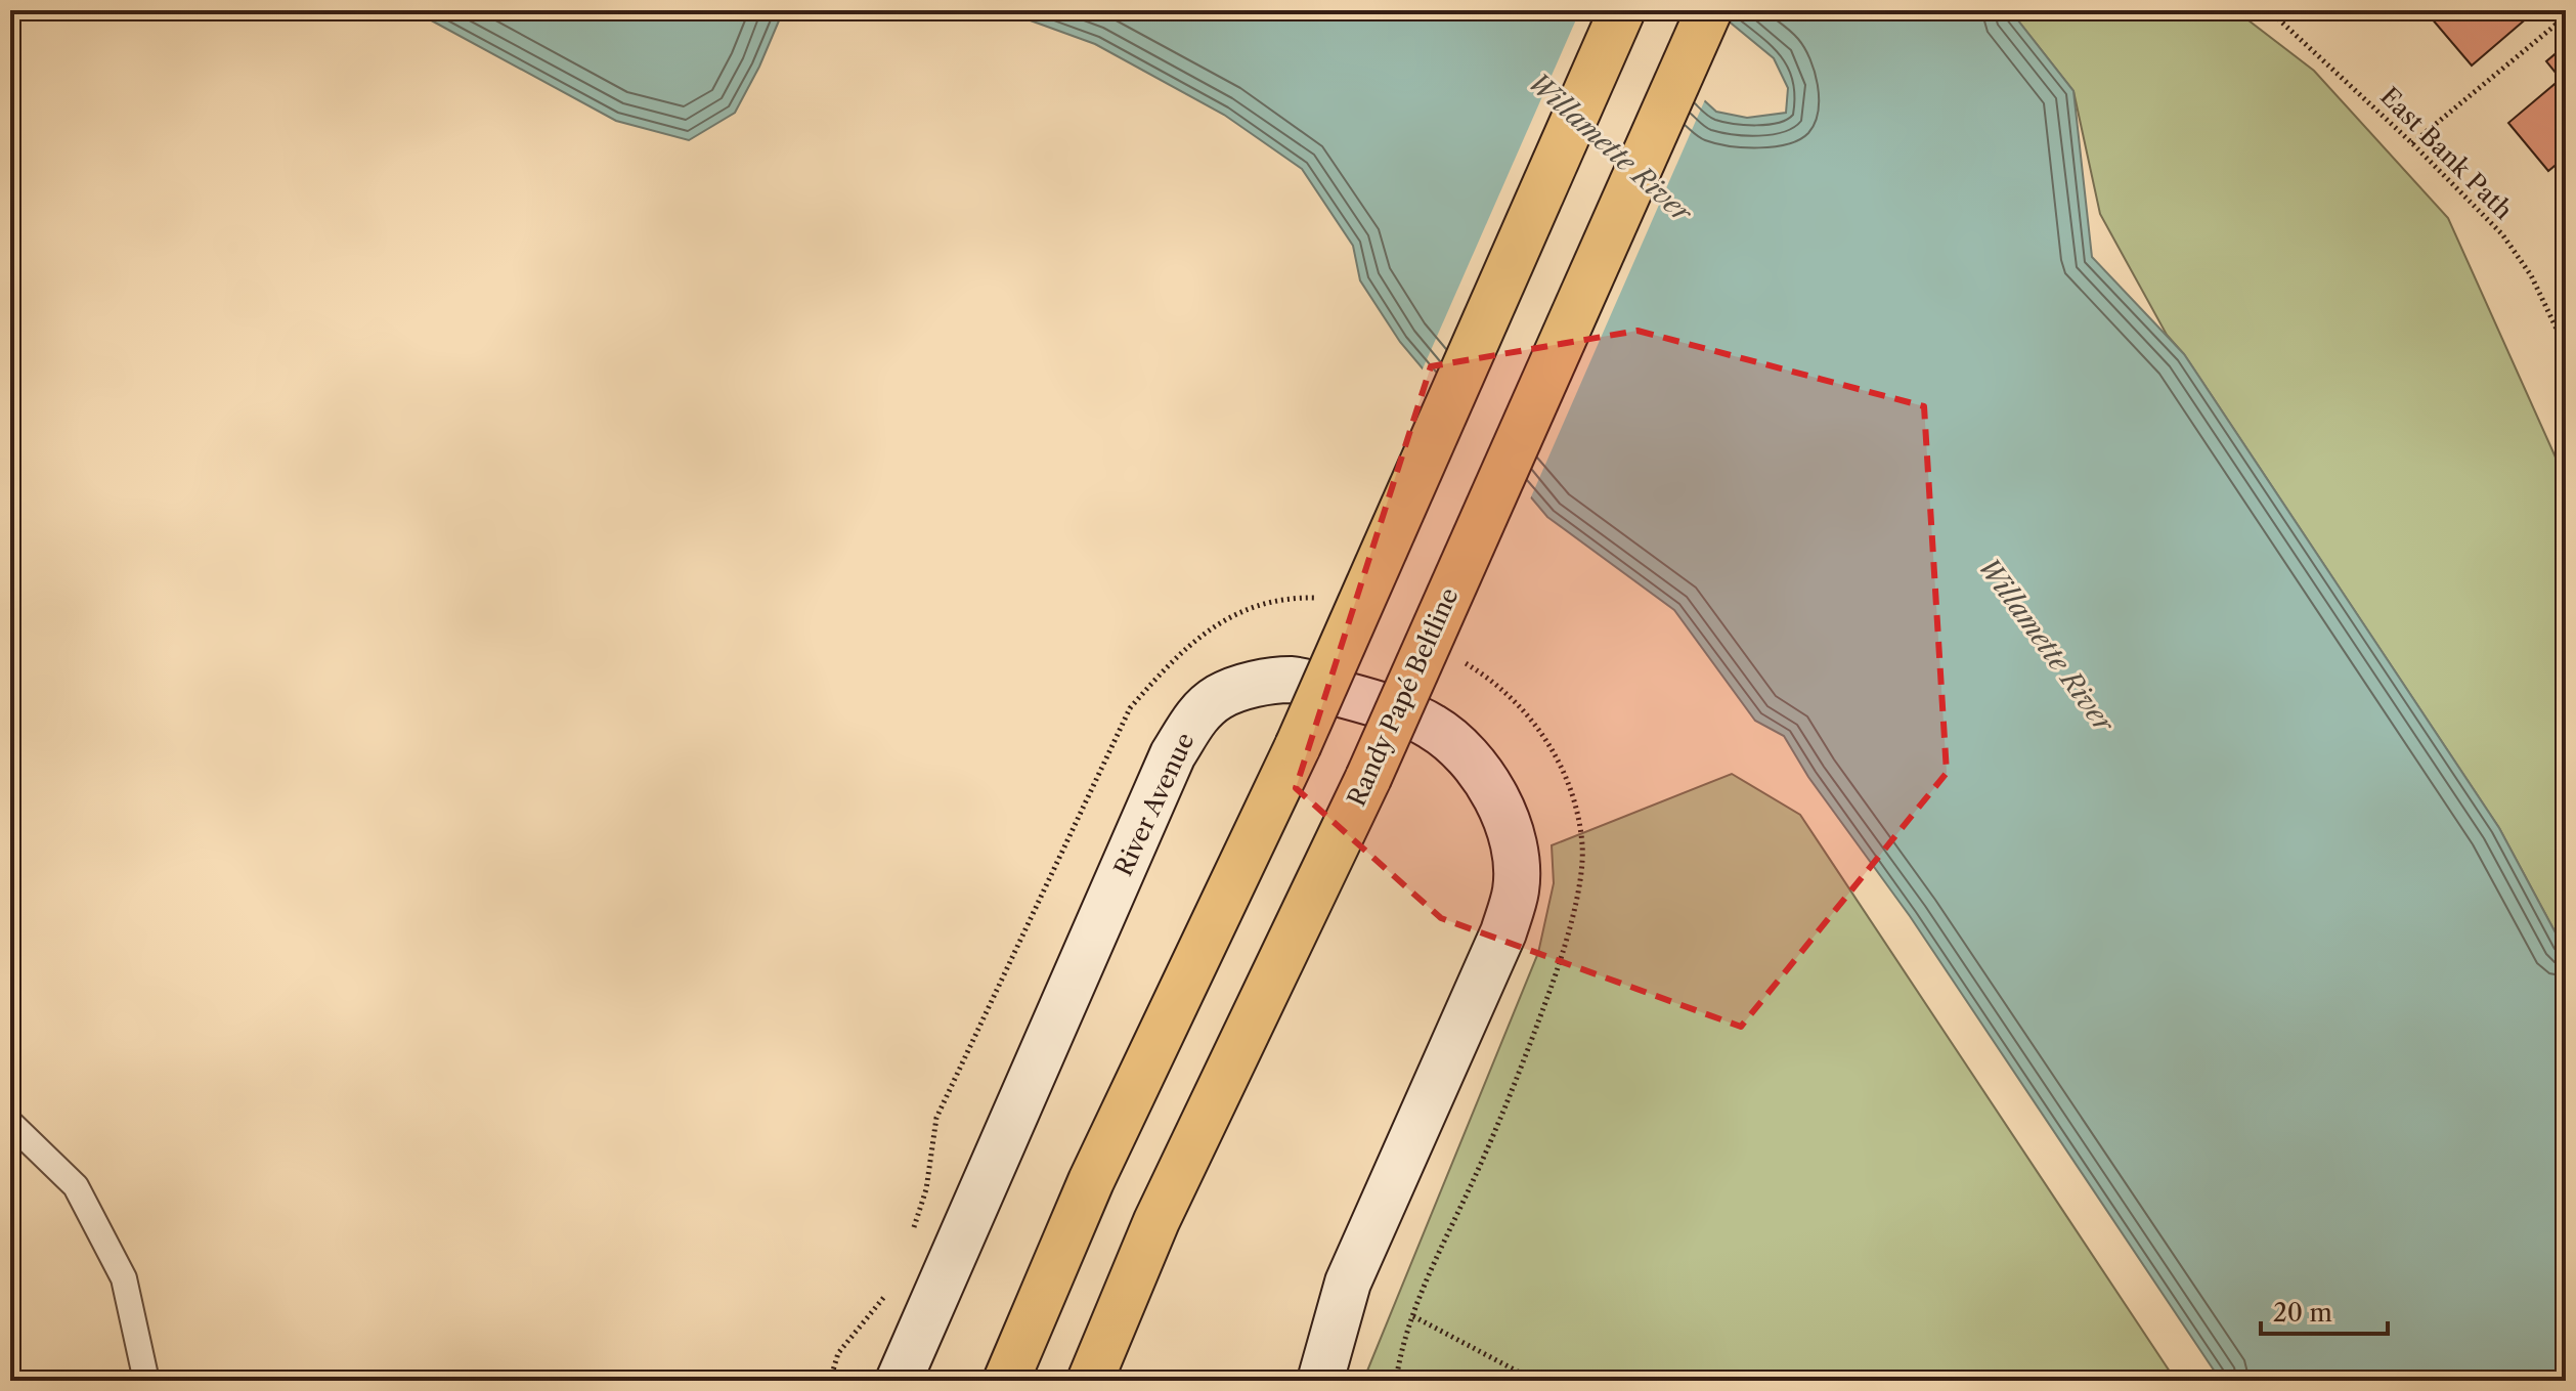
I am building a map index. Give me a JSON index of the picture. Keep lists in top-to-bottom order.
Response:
{
  "streets": {
    "highway": ["Randy Papé Beltline"],
    "street": ["River Avenue"],
    "path": ["East Bank Path"]
  },
  "water": ["Willamette River"],
  "scale_bar": "20 m"
}
